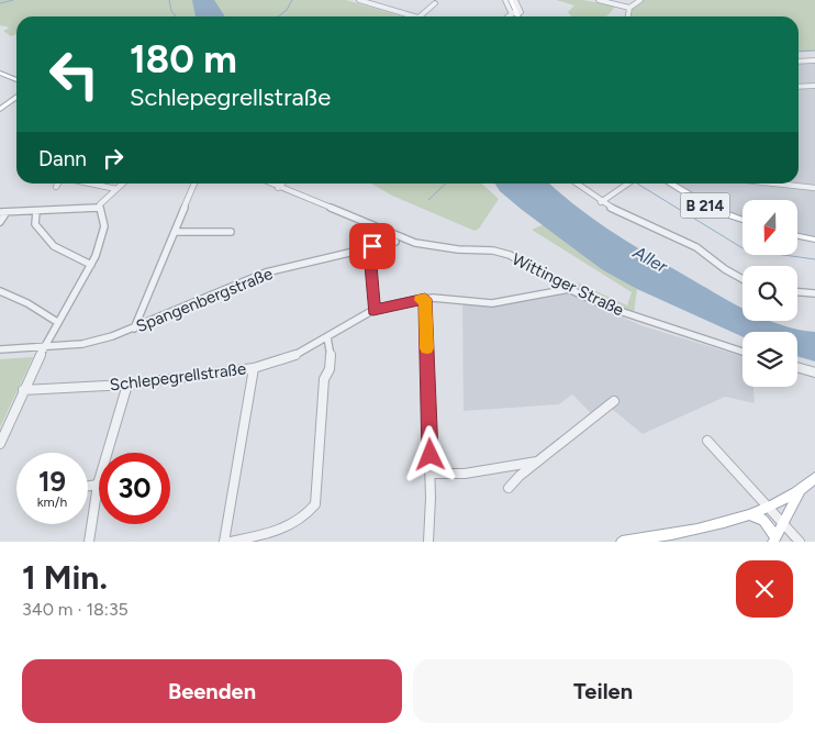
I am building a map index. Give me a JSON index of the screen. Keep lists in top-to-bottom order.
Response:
{
  "streets": {
    "main road": ["B 214"],
    "street": ["Wittinger Straße", "Spangenbergstraße", "Schlepegrellstraße"]
  },
  "crossings": [
    ["Wittinger Straße", "Schlepegrellstraße"]
  ],
  "water": ["Aller"],
  "north": "bottom",
  "page": {
    "turn": ["180 m", "Schlepegrellstraße"],
    "then": "Dann",
    "speed": "19 km/h",
    "limit": "30",
    "heading": ["1 Min.", "340 m · 18:35"],
    "buttons": ["Beenden", "Teilen"]
  }
}
